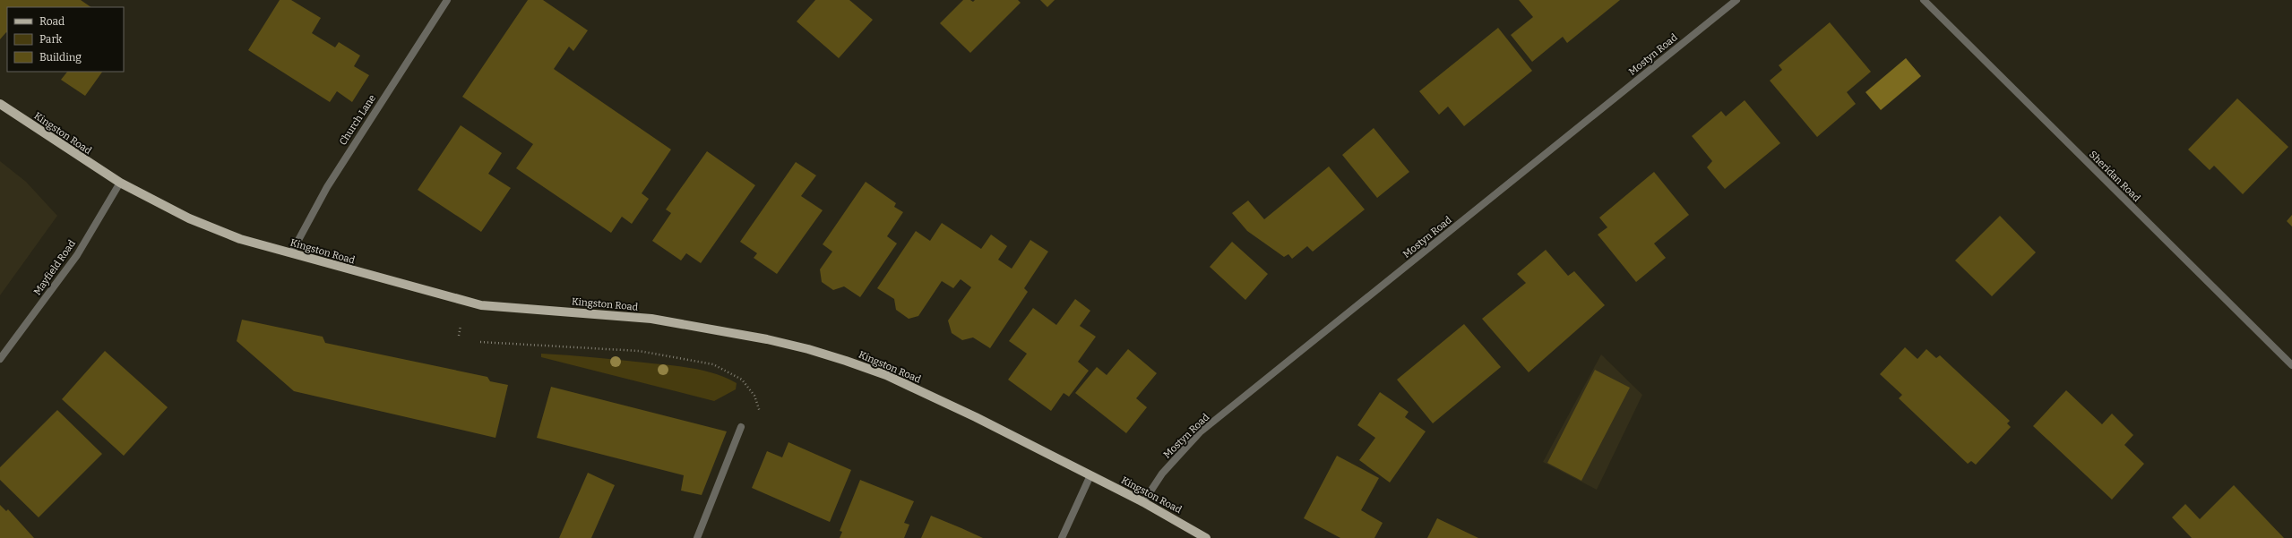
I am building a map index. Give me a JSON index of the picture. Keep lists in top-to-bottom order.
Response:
{
  "streets": {
    "main road": ["Kingston Road"],
    "street": [
      "Mostyn Road",
      "Church Lane",
      "Sheridan Road",
      "Mayfield Road"
    ]
  },
  "crossings": [
    ["Mostyn Road", "Kingston Road"],
    ["Church Lane", "Kingston Road"],
    ["Kingston Road", "Mayfield Road"]
  ],
  "legend": ["Road", "Park", "Building"]
}
